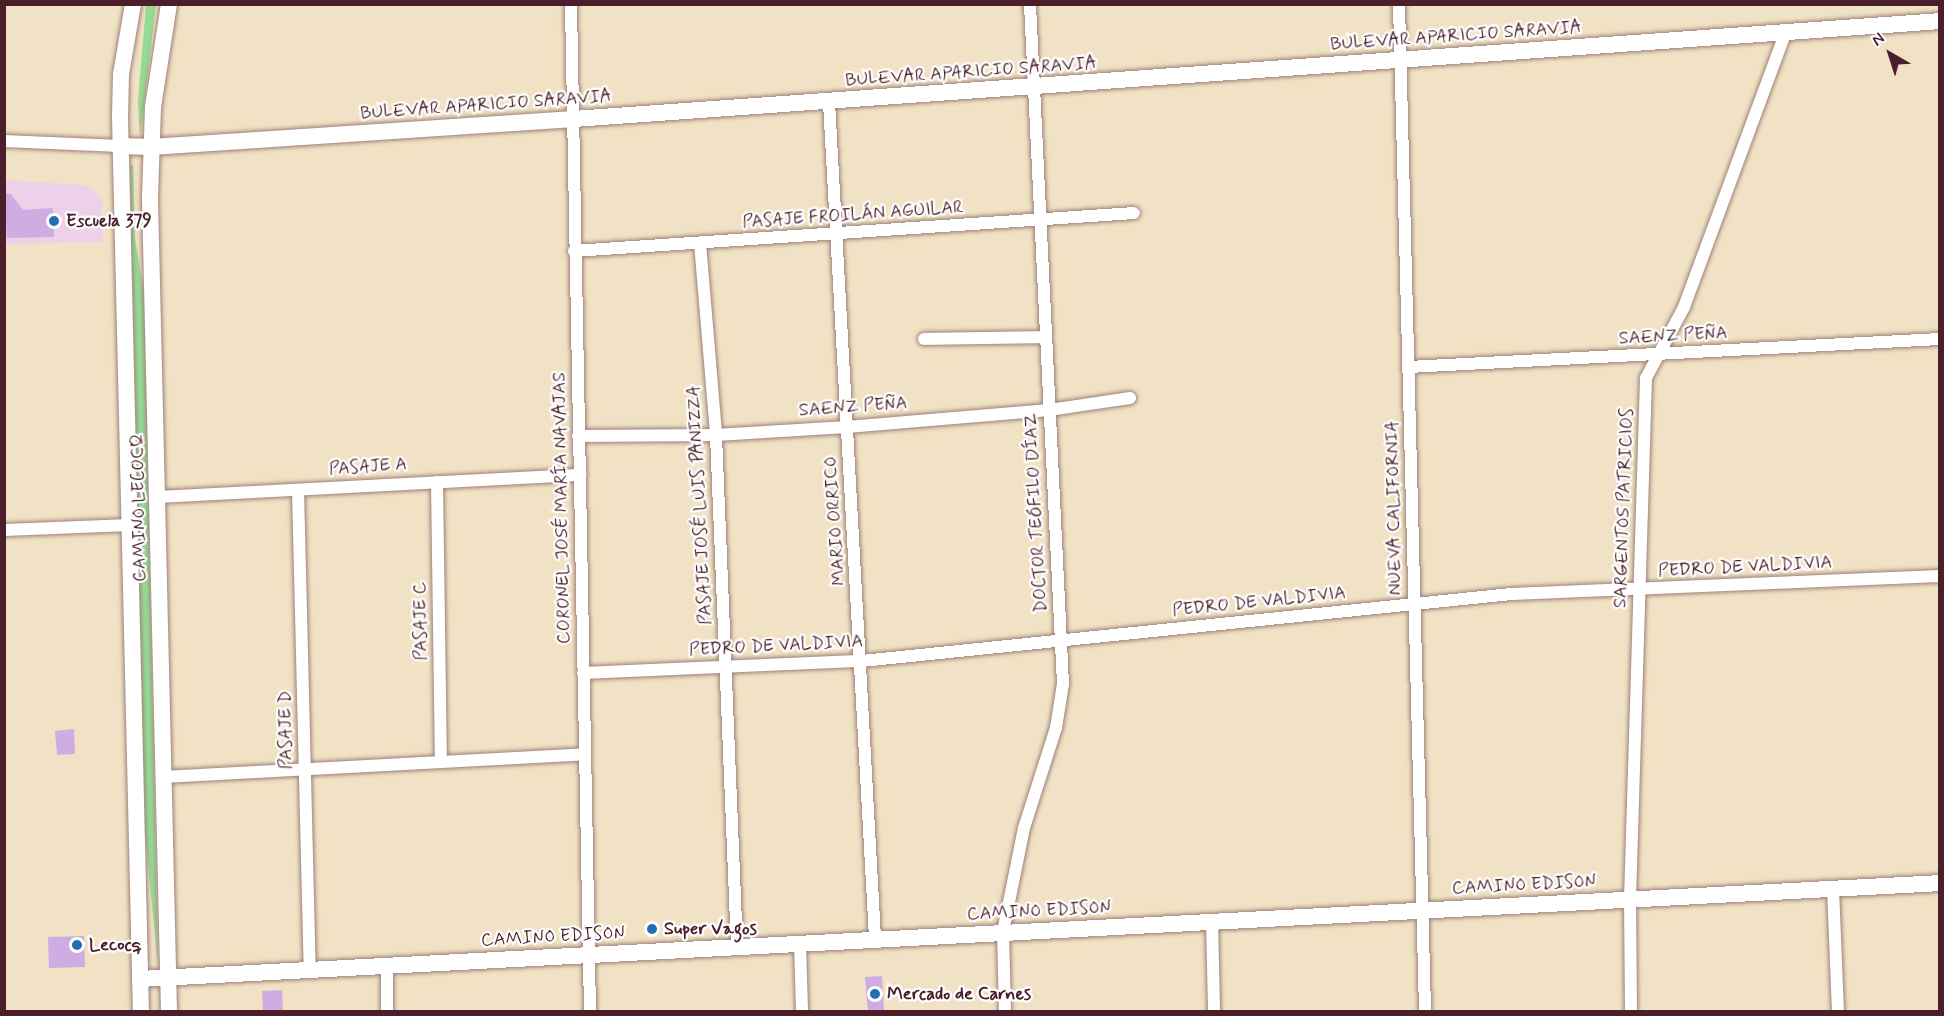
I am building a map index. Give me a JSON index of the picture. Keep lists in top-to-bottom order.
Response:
{
  "streets": {
    "street": [
      "BULEVAR APARICIO SARAVIA",
      "PASAJE FROILÁN AGUILAR",
      "SAENZ PEÑA",
      "PASAJE A",
      "PASAJE JOSÉ LUIS PANIZZA",
      "CAMINO LECOCQ",
      "CORONEL JOSÉ MARÍA NAVAJAS",
      "NUEVA CALIFORNIA",
      "SARGENTOS PATRICIOS",
      "DOCTOR TEÓFILO DÍAZ",
      "MARIO ORRICO",
      "PEDRO DE VALDIVIA",
      "PASAJE C",
      "PASAJE D",
      "CAMINO EDISON"
    ]
  },
  "crossings": [
    ["BULEVAR APARICIO SARAVIA", "CAMINO LECOCQ"],
    ["BULEVAR APARICIO SARAVIA", "CORONEL JOSÉ MARÍA NAVAJAS"],
    ["BULEVAR APARICIO SARAVIA", "NUEVA CALIFORNIA"],
    ["BULEVAR APARICIO SARAVIA", "SARGENTOS PATRICIOS"],
    ["BULEVAR APARICIO SARAVIA", "DOCTOR TEÓFILO DÍAZ"],
    ["BULEVAR APARICIO SARAVIA", "MARIO ORRICO"],
    ["PASAJE FROILÁN AGUILAR", "PASAJE JOSÉ LUIS PANIZZA"],
    ["PASAJE FROILÁN AGUILAR", "CORONEL JOSÉ MARÍA NAVAJAS"],
    ["PASAJE FROILÁN AGUILAR", "DOCTOR TEÓFILO DÍAZ"],
    ["PASAJE FROILÁN AGUILAR", "MARIO ORRICO"],
    ["SAENZ PEÑA", "PASAJE JOSÉ LUIS PANIZZA"],
    ["SAENZ PEÑA", "CORONEL JOSÉ MARÍA NAVAJAS"],
    ["SAENZ PEÑA", "NUEVA CALIFORNIA"],
    ["SAENZ PEÑA", "SARGENTOS PATRICIOS"],
    ["SAENZ PEÑA", "DOCTOR TEÓFILO DÍAZ"],
    ["SAENZ PEÑA", "MARIO ORRICO"],
    ["PASAJE A", "CAMINO LECOCQ"],
    ["PASAJE A", "CORONEL JOSÉ MARÍA NAVAJAS"],
    ["PASAJE A", "PASAJE C"],
    ["PASAJE A", "PASAJE D"],
    ["PASAJE JOSÉ LUIS PANIZZA", "PEDRO DE VALDIVIA"],
    ["PASAJE JOSÉ LUIS PANIZZA", "CAMINO EDISON"],
    ["CAMINO LECOCQ", "CAMINO EDISON"],
    ["CORONEL JOSÉ MARÍA NAVAJAS", "PEDRO DE VALDIVIA"],
    ["CORONEL JOSÉ MARÍA NAVAJAS", "CAMINO EDISON"],
    ["NUEVA CALIFORNIA", "PEDRO DE VALDIVIA"],
    ["NUEVA CALIFORNIA", "CAMINO EDISON"],
    ["SARGENTOS PATRICIOS", "PEDRO DE VALDIVIA"],
    ["SARGENTOS PATRICIOS", "CAMINO EDISON"],
    ["DOCTOR TEÓFILO DÍAZ", "PEDRO DE VALDIVIA"],
    ["DOCTOR TEÓFILO DÍAZ", "CAMINO EDISON"],
    ["MARIO ORRICO", "PEDRO DE VALDIVIA"],
    ["MARIO ORRICO", "CAMINO EDISON"],
    ["PASAJE D", "CAMINO EDISON"]
  ],
  "places": [
    "Escuela 379",
    "Super Vagos",
    "Lecocq",
    "Mercado de Carnes"
  ],
  "north": "top left"
}
